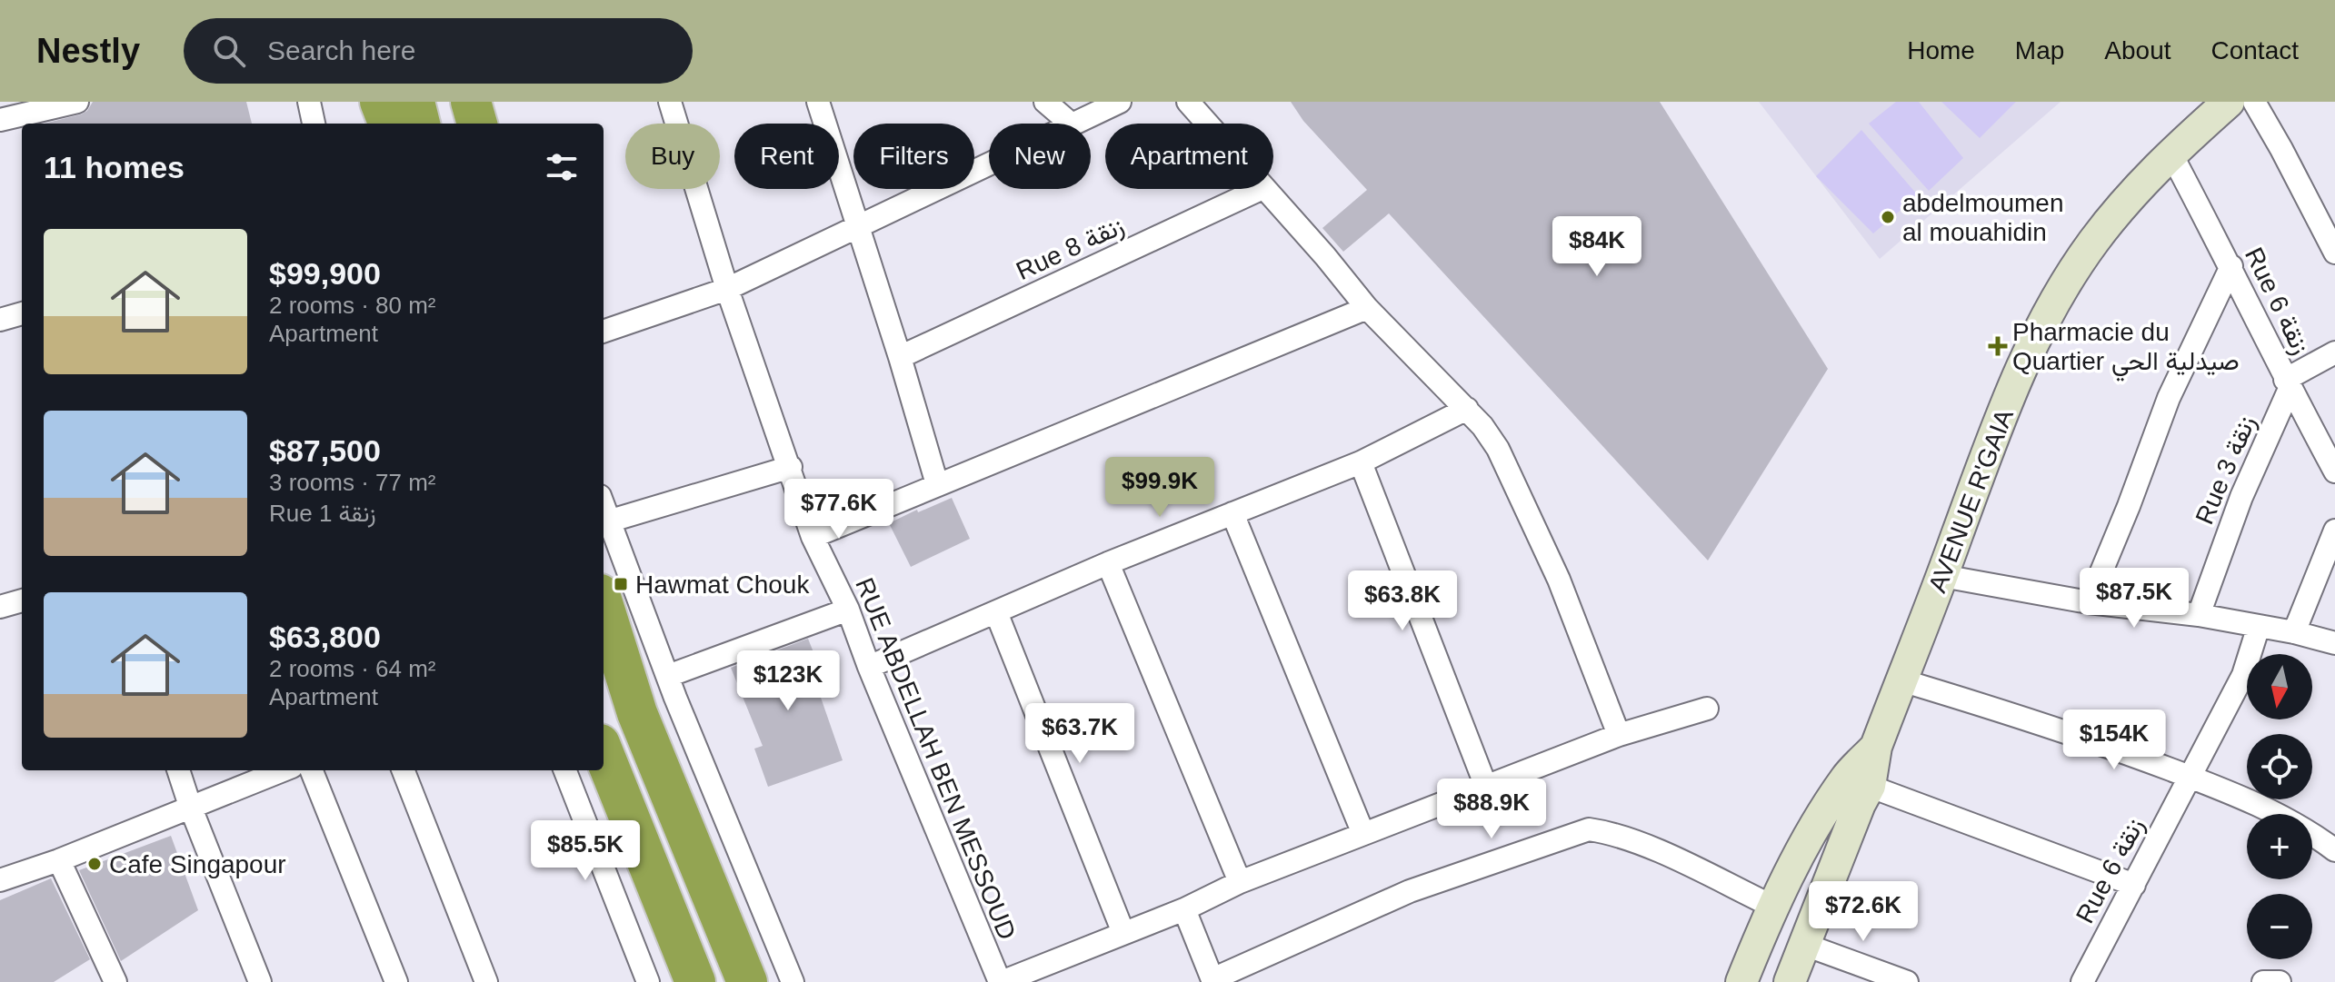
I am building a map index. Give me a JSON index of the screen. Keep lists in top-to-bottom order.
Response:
{
  "streets": {
    "street": [
      "Rue 8 زنقة",
      "Rue 6 زنقة",
      "Rue 3 زنقة",
      "AVENUE R'GAIA",
      "RUE ABDELLAH BEN MESSOUD"
    ]
  },
  "crossings": [
    ["Rue 6 زنقة", "Rue 3 زنقة"],
    ["Rue 6 زنقة", "AVENUE R'GAIA"]
  ],
  "places": {
    "other": ["abdelmoumen al mouahidin", "Cafe Singapour"],
    "health": ["Pharmacie du Quartier صيدلية الحي"],
    "transit": ["Hawmat Chouk"]
  },
  "north": "bottom",
  "page": {
    "header": "Nestly",
    "search": "Search here",
    "nav": [
      "Home",
      "Map",
      "About",
      "Contact"
    ],
    "chip": [
      "Buy",
      "Rent",
      "Filters",
      "New",
      "Apartment"
    ],
    "heading": "11 homes",
    "list": [
      {
        "name": "$99,900",
        "note": "2 rooms · 80 m² · Apartment"
      },
      {
        "name": "$87,500",
        "note": "3 rooms · 77 m² · Rue 1 زنقة"
      },
      {
        "name": "$63,800",
        "note": "2 rooms · 64 m² · Apartment"
      }
    ],
    "price": [
      "$84K",
      "$99.9K",
      "$77.6K",
      "$87.5K",
      "$63.8K",
      "$123K",
      "$63.7K",
      "$154K",
      "$88.9K",
      "$85.5K",
      "$72.6K"
    ],
    "map_buttons": ["+", "−"]
  }
}
